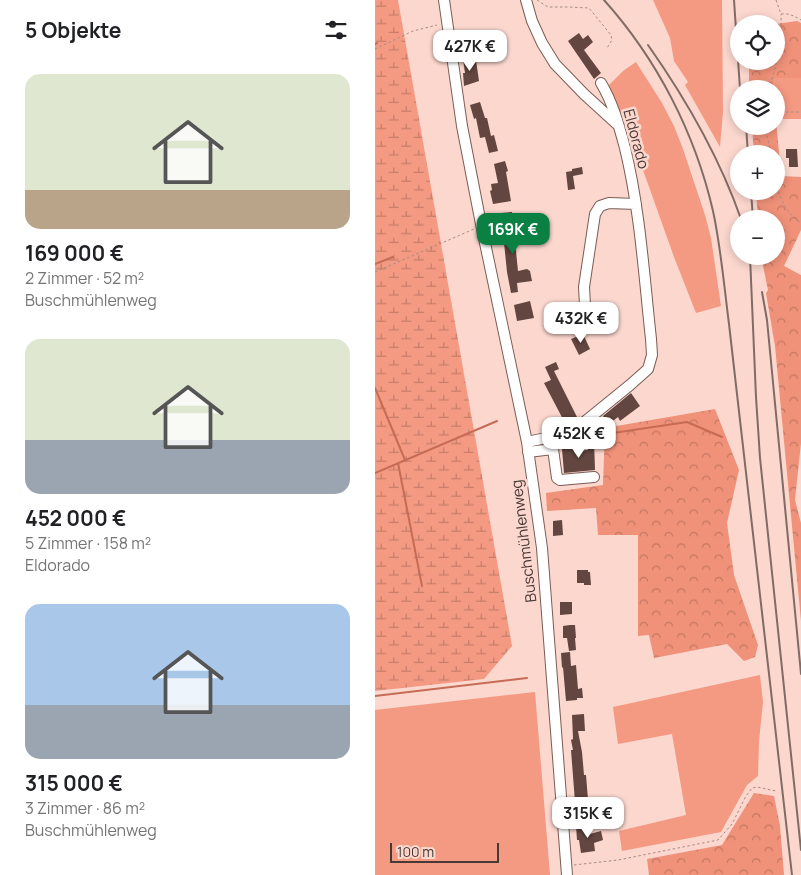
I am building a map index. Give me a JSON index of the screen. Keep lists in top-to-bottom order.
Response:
{
  "streets": {
    "street": ["Eldorado", "Buschmühlenweg"]
  },
  "crossings": [
    ["Eldorado", "Buschmühlenweg"]
  ],
  "scale_bar": "100 m",
  "page": {
    "heading": "5 Objekte",
    "map_buttons": ["+", "−"],
    "price": [
      "427K €",
      "169K €",
      "432K €",
      "452K €",
      "315K €"
    ],
    "list": [
      {
        "name": "169 000 €",
        "note": "2 Zimmer · 52 m² · Buschmühlenweg"
      },
      {
        "name": "452 000 €",
        "note": "5 Zimmer · 158 m² · Eldorado"
      },
      {
        "name": "315 000 €",
        "note": "3 Zimmer · 86 m² · Buschmühlenweg"
      }
    ],
    "scale": "100 m"
  }
}
